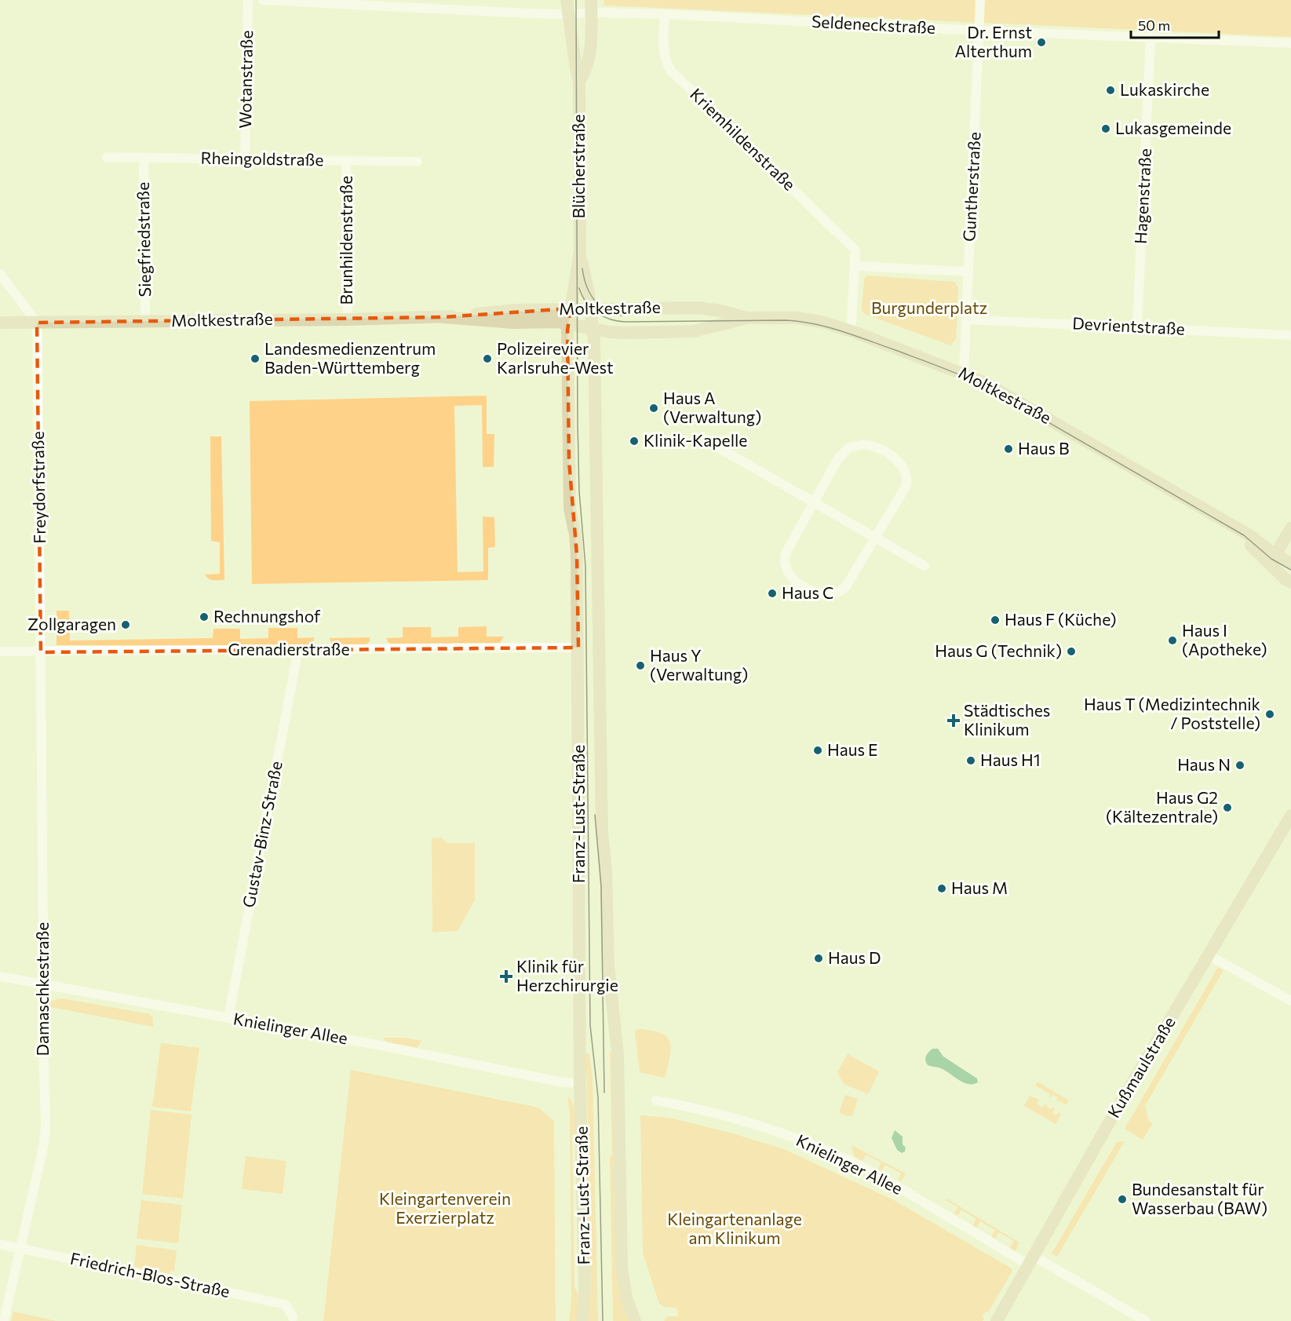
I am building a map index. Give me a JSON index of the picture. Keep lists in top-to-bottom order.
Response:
{
  "streets": {
    "street": [
      "Seldeneckstraße",
      "Wotanstraße",
      "Kriemhildenstraße",
      "Rheingoldstraße",
      "Blücherstraße",
      "Guntherstraße",
      "Hagenstraße",
      "Siegfriedstraße",
      "Brunhildenstraße",
      "Moltkestraße",
      "Devrientstraße",
      "Freydorfstraße",
      "Grenadierstraße",
      "Franz-Lust-Straße",
      "Gustav-Binz-Straße",
      "Damaschkestraße",
      "Knielinger Allee",
      "Kußmaulstraße",
      "Friedrich-Blos-Straße"
    ]
  },
  "crossings": [
    ["Seldeneckstraße", "Kriemhildenstraße"],
    ["Seldeneckstraße", "Blücherstraße"],
    ["Seldeneckstraße", "Guntherstraße"],
    ["Seldeneckstraße", "Hagenstraße"],
    ["Wotanstraße", "Rheingoldstraße"],
    ["Rheingoldstraße", "Siegfriedstraße"],
    ["Rheingoldstraße", "Brunhildenstraße"],
    ["Blücherstraße", "Moltkestraße"],
    ["Blücherstraße", "Franz-Lust-Straße"],
    ["Guntherstraße", "Moltkestraße"],
    ["Guntherstraße", "Devrientstraße"],
    ["Hagenstraße", "Devrientstraße"],
    ["Siegfriedstraße", "Moltkestraße"],
    ["Brunhildenstraße", "Moltkestraße"],
    ["Moltkestraße", "Freydorfstraße"],
    ["Moltkestraße", "Franz-Lust-Straße"],
    ["Freydorfstraße", "Grenadierstraße"],
    ["Freydorfstraße", "Damaschkestraße"],
    ["Grenadierstraße", "Franz-Lust-Straße"],
    ["Grenadierstraße", "Gustav-Binz-Straße"],
    ["Grenadierstraße", "Damaschkestraße"],
    ["Franz-Lust-Straße", "Knielinger Allee"],
    ["Gustav-Binz-Straße", "Knielinger Allee"],
    ["Damaschkestraße", "Knielinger Allee"],
    ["Damaschkestraße", "Friedrich-Blos-Straße"],
    ["Knielinger Allee", "Kußmaulstraße"]
  ],
  "parks": ["Burgunderplatz", "Kleingartenverein Exerzierplatz", "Kleingartenanlage am Klinikum"],
  "places": {
    "other": [
      "Dr. Ernst Alterthum",
      "Lukaskirche",
      "Lukasgemeinde",
      "Landesmedienzentrum Baden-Württemberg",
      "Polizeirevier Karlsruhe-West",
      "Haus A (Verwaltung)",
      "Klinik-Kapelle",
      "Haus B",
      "Haus C",
      "Rechnungshof",
      "Haus F (Küche)",
      "Zollgaragen",
      "Haus I (Apotheke)",
      "Haus G (Technik)",
      "Haus Y (Verwaltung)",
      "Haus T (Medizintechnik / Poststelle)",
      "Haus E",
      "Haus H1",
      "Haus N",
      "Haus G2 (Kältezentrale)",
      "Haus M",
      "Haus D",
      "Bundesanstalt für Wasserbau (BAW)"
    ],
    "health": ["Städtisches Klinikum", "Klinik für Herzchirurgie"]
  },
  "scale_bar": "50 m"
}
